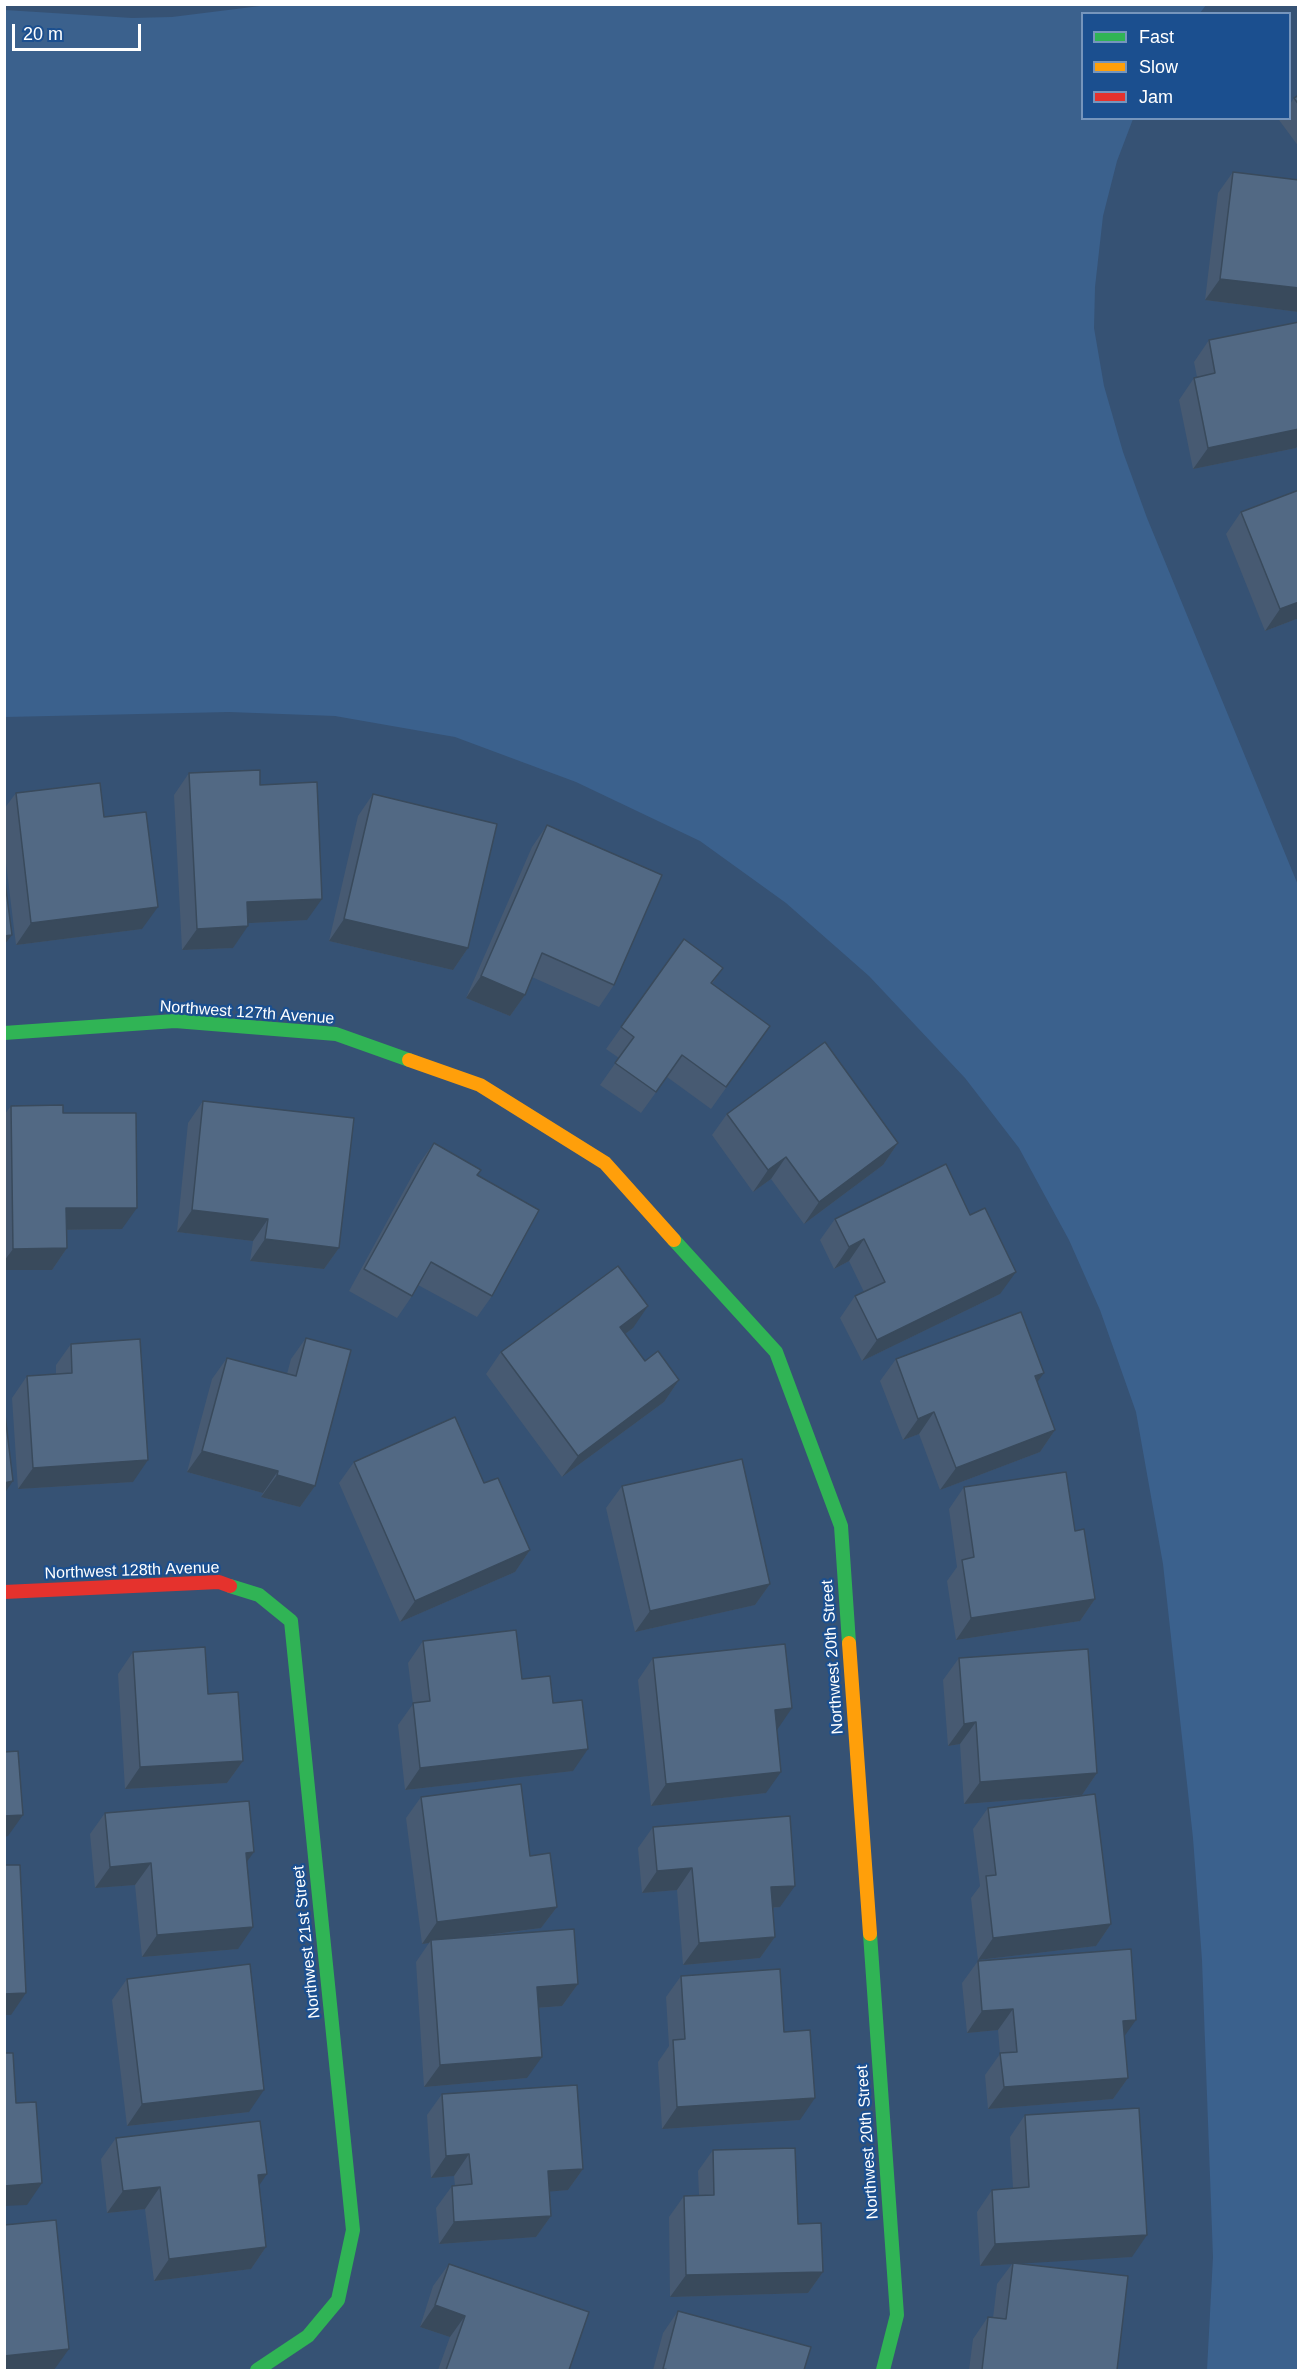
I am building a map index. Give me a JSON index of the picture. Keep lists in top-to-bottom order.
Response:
{
  "streets": {
    "street": [
      "Northwest 127th Avenue",
      "Northwest 128th Avenue",
      "Northwest 20th Street",
      "Northwest 21st Street"
    ]
  },
  "crossings": [
    ["Northwest 127th Avenue", "Northwest 20th Street"],
    ["Northwest 128th Avenue", "Northwest 21st Street"]
  ],
  "legend": ["Fast", "Slow", "Jam"],
  "scale_bar": "20 m"
}
